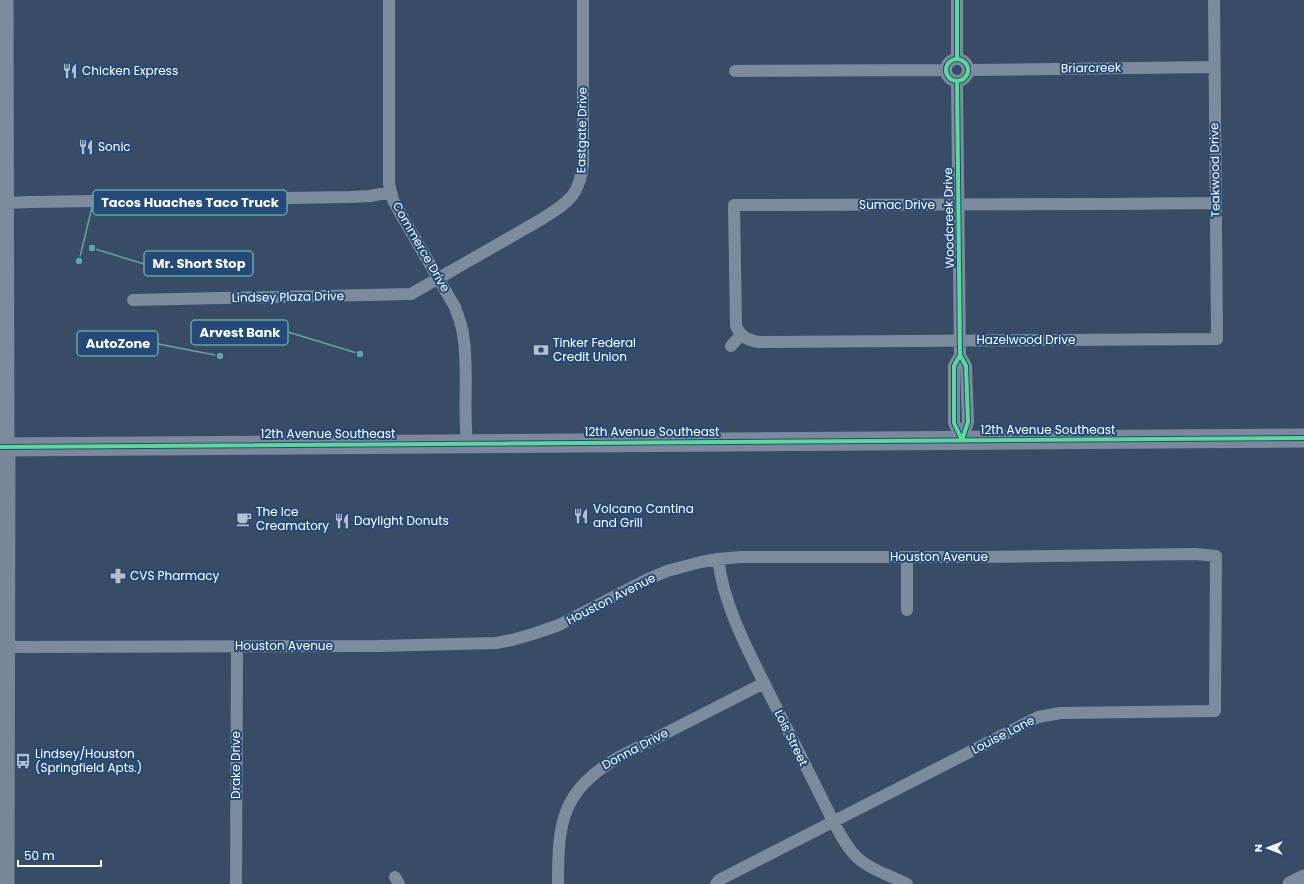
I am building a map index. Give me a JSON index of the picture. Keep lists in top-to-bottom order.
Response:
{
  "streets": {
    "main road": ["12th Avenue Southeast"],
    "street": [
      "Briarcreek",
      "Eastgate Drive",
      "Teakwood Drive",
      "Sumac Drive",
      "Woodcreek Drive",
      "Commerce Drive",
      "Lindsey Plaza Drive",
      "Hazelwood Drive",
      "Houston Avenue",
      "Louise Lane",
      "Lois Street",
      "Donna Drive",
      "Drake Drive"
    ]
  },
  "crossings": [
    ["Briarcreek", "Teakwood Drive"],
    ["Briarcreek", "Woodcreek Drive"],
    ["Eastgate Drive", "Commerce Drive"],
    ["Eastgate Drive", "Lindsey Plaza Drive"],
    ["Teakwood Drive", "Sumac Drive"],
    ["Teakwood Drive", "Hazelwood Drive"],
    ["Sumac Drive", "Woodcreek Drive"],
    ["Sumac Drive", "Hazelwood Drive"],
    ["Woodcreek Drive", "Hazelwood Drive"],
    ["Woodcreek Drive", "12th Avenue Southeast"],
    ["Commerce Drive", "Lindsey Plaza Drive"],
    ["Commerce Drive", "12th Avenue Southeast"],
    ["Houston Avenue", "Louise Lane"],
    ["Houston Avenue", "Lois Street"],
    ["Houston Avenue", "Drake Drive"],
    ["Louise Lane", "Lois Street"],
    ["Lois Street", "Donna Drive"]
  ],
  "places": {
    "restaurant": [
      "Chicken Express",
      "Sonic",
      "Volcano Cantina and Grill",
      "Daylight Donuts"
    ],
    "other": [
      "Mr. Short Stop",
      "Tacos Huaches Taco Truck",
      "Arvest Bank",
      "AutoZone"
    ],
    "bank": ["Tinker Federal Credit Union"],
    "cafe": ["The Ice Creamatory"],
    "pharmacy": ["CVS Pharmacy"],
    "bus stop": ["Lindsey/Houston (Springfield Apts.)"]
  },
  "scale_bar": "50 m",
  "north": "left"
}
